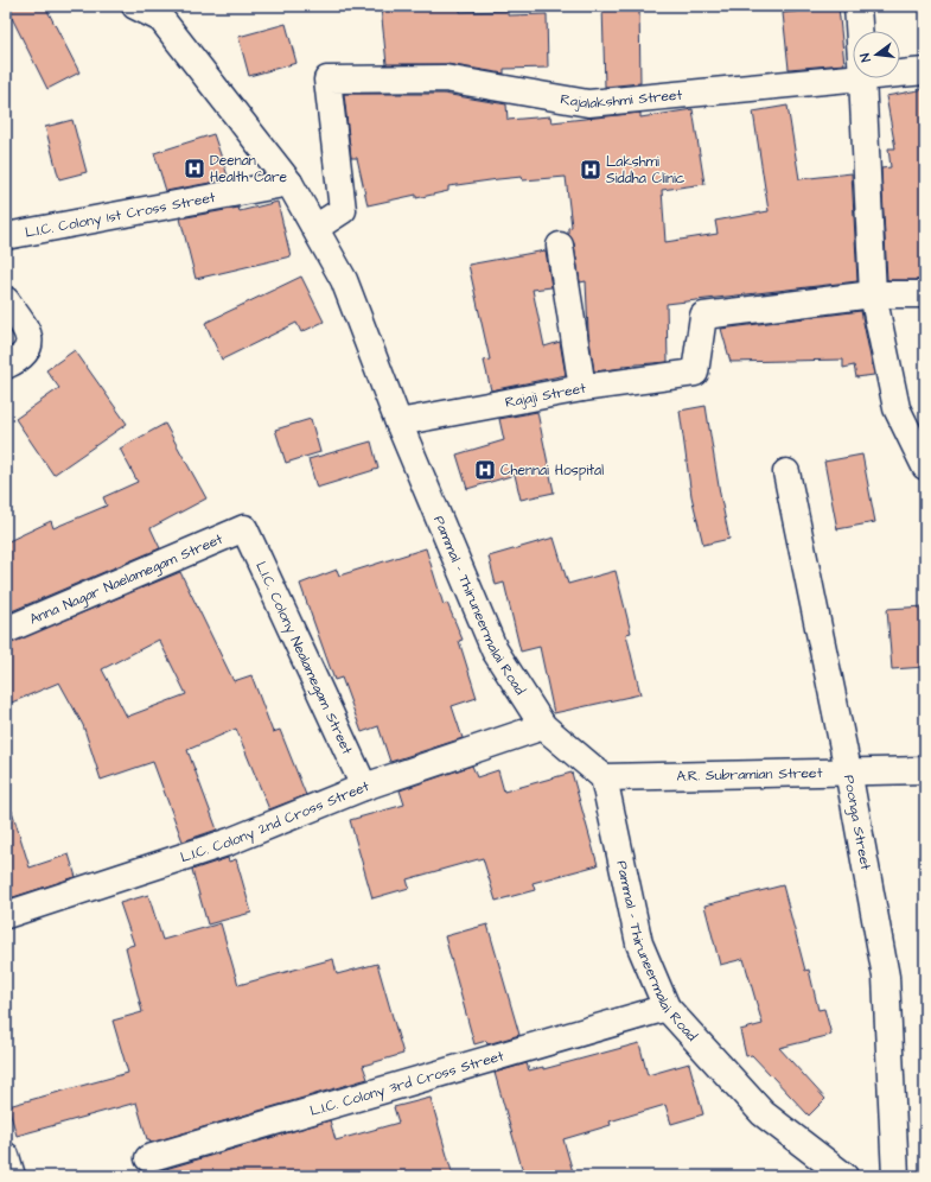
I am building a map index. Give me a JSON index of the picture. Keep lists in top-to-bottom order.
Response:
{
  "streets": {
    "street": [
      "Rajalakshmi Street",
      "L.I.C. Colony 1st Cross Street",
      "Rajaji Street",
      "Anna Nagar Naelamegam Street",
      "Pammal - Thiruneermalai Road",
      "L.I.C. Colony Nealamegam Street",
      "A.R. Subramian Street",
      "L.I.C. Colony 2nd Cross Street",
      "Poonga Street",
      "L.I.C. Colony 3rd Cross Street"
    ]
  },
  "crossings": [
    ["Rajalakshmi Street", "Pammal - Thiruneermalai Road"],
    ["L.I.C. Colony 1st Cross Street", "Pammal - Thiruneermalai Road"],
    ["Rajaji Street", "Pammal - Thiruneermalai Road"],
    ["Anna Nagar Naelamegam Street", "L.I.C. Colony Nealamegam Street"],
    ["Pammal - Thiruneermalai Road", "A.R. Subramian Street"],
    ["Pammal - Thiruneermalai Road", "L.I.C. Colony 2nd Cross Street"],
    ["Pammal - Thiruneermalai Road", "L.I.C. Colony 3rd Cross Street"],
    ["L.I.C. Colony Nealamegam Street", "L.I.C. Colony 2nd Cross Street"],
    ["A.R. Subramian Street", "Poonga Street"]
  ],
  "places": {
    "hospital": ["Deenan Health Care", "Lakshmi Siddha Clinic", "Chennai Hospital"]
  },
  "north": "left"
}
